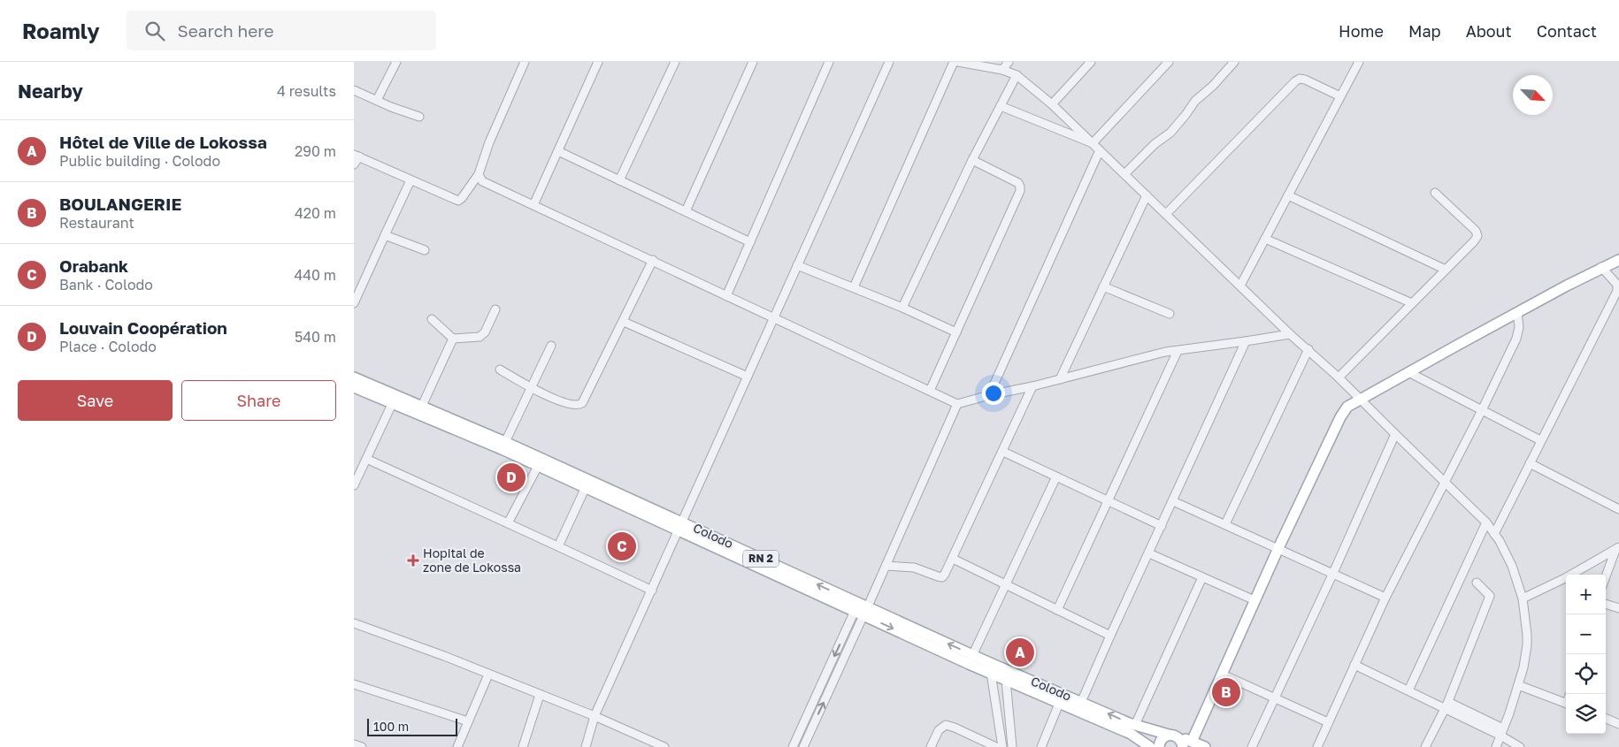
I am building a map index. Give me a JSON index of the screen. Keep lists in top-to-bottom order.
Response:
{
  "streets": {
    "main road": ["Colodo", "RN 2"]
  },
  "crossings": [
    ["Colodo", "RN 2"]
  ],
  "places": {
    "health": ["Hopital de zone de Lokossa"]
  },
  "scale_bar": "100 m",
  "north": "bottom right",
  "page": {
    "header": "Roamly",
    "search": "Search here",
    "nav": [
      "Home",
      "Map",
      "About",
      "Contact"
    ],
    "heading": ["Nearby", "4 results"],
    "list": [
      {
        "mark": "A",
        "name": "Hôtel de Ville de Lokossa",
        "note": "Public building · Colodo",
        "value": "290 m"
      },
      {
        "mark": "B",
        "name": "BOULANGERIE",
        "note": "Restaurant",
        "value": "420 m"
      },
      {
        "mark": "C",
        "name": "Orabank",
        "note": "Bank · Colodo",
        "value": "440 m"
      },
      {
        "mark": "D",
        "name": "Louvain Coopération",
        "note": "Place · Colodo",
        "value": "540 m"
      }
    ],
    "buttons": ["Save", "Share"],
    "pins": [
      "D",
      "C",
      "A",
      "B"
    ],
    "map_buttons": ["+", "−"],
    "scale": "100 m"
  }
}
